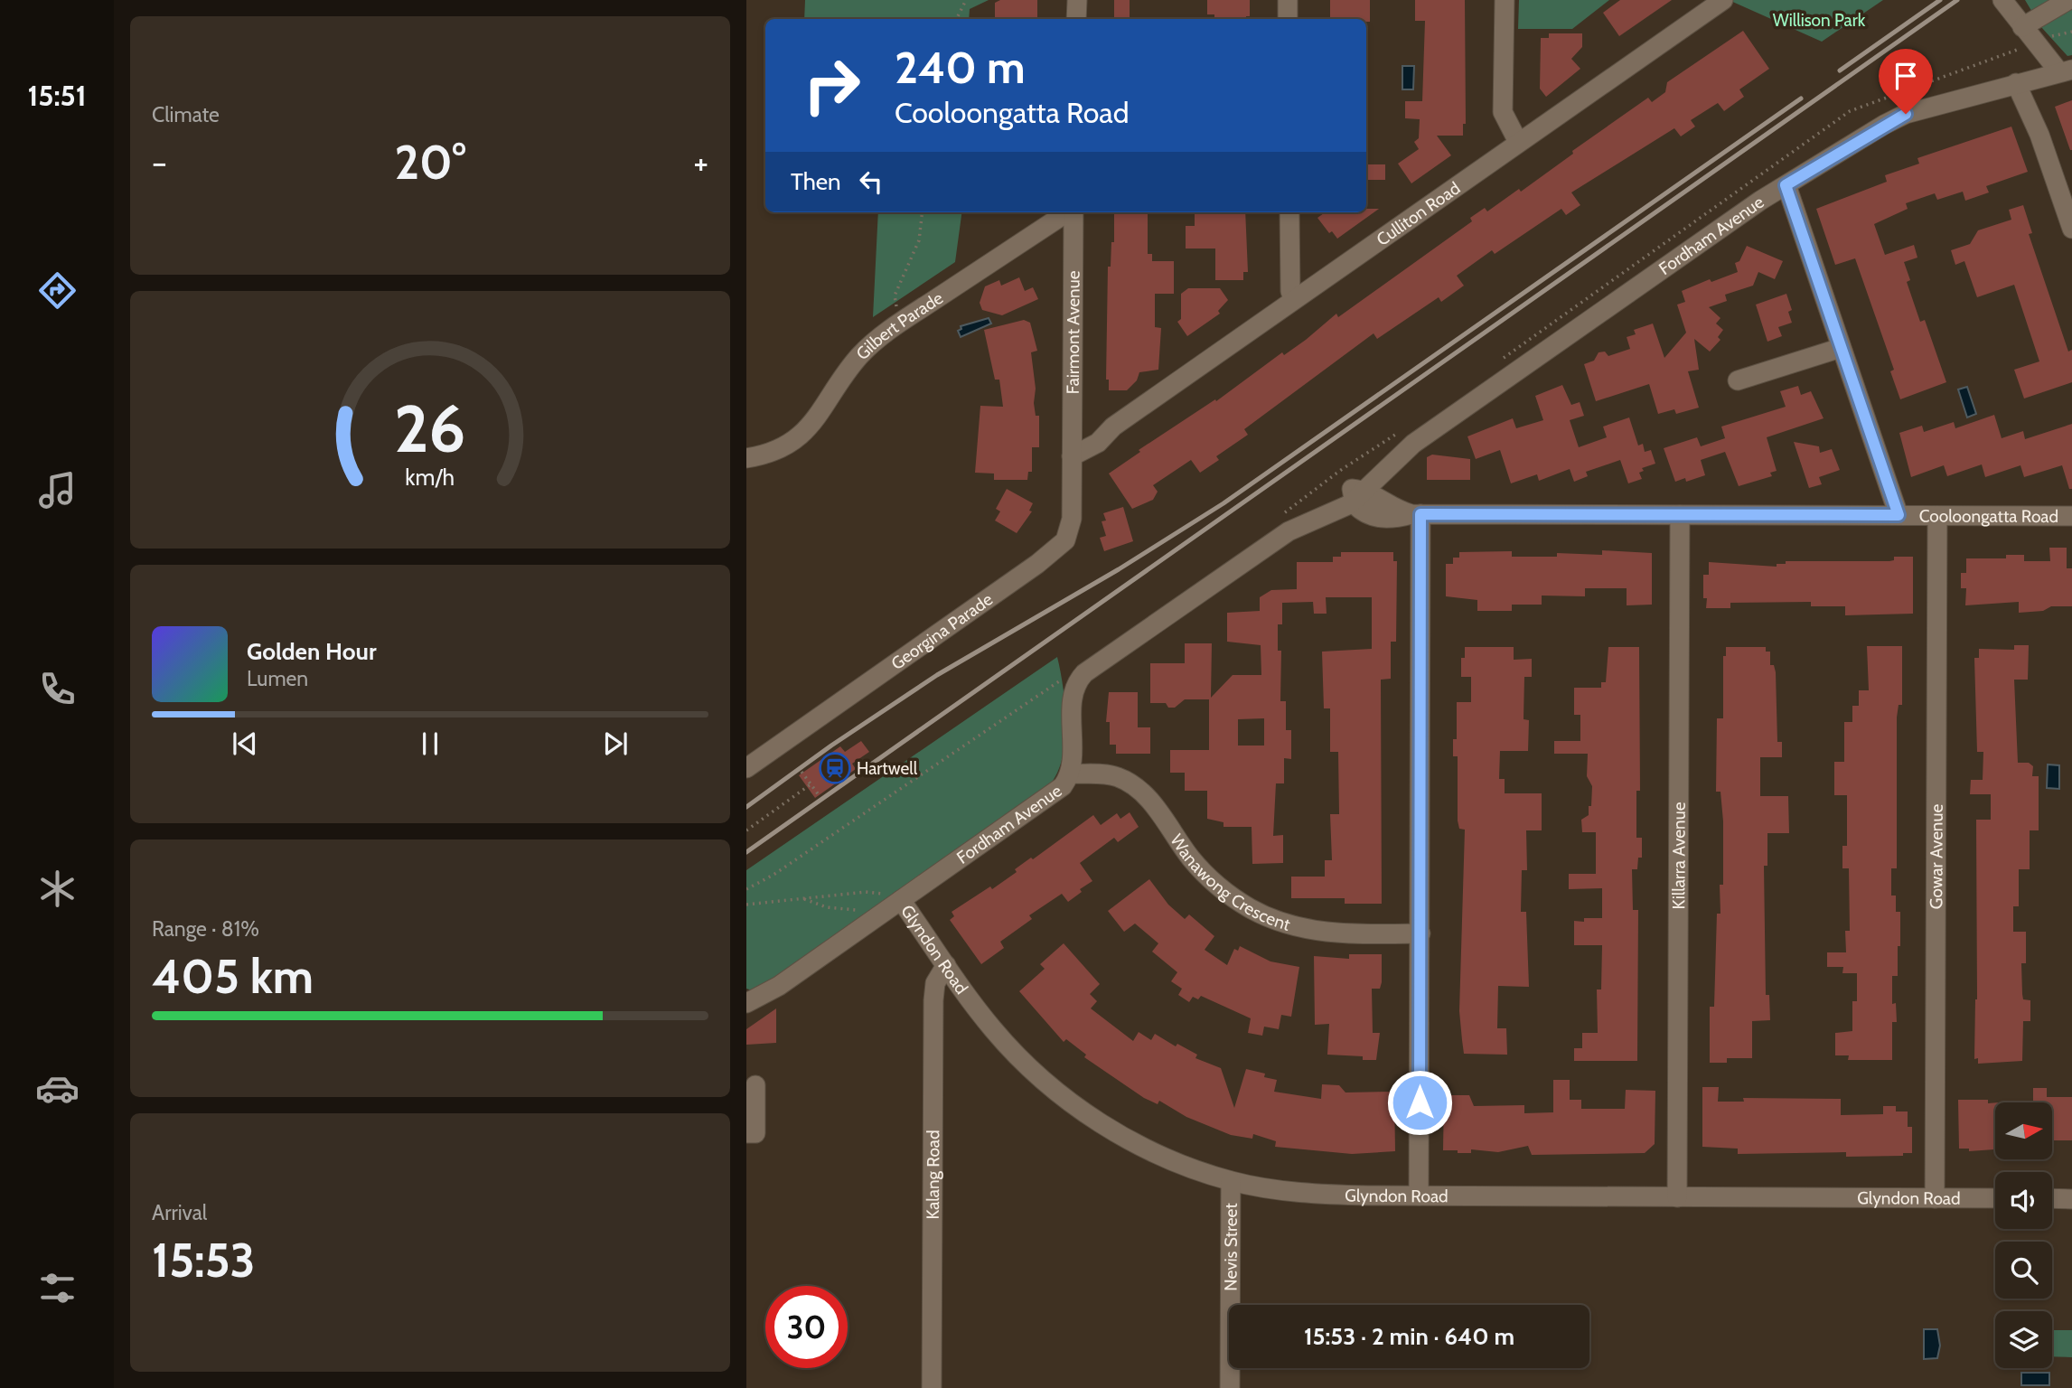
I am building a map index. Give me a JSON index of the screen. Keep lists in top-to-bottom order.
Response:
{
  "streets": {
    "street": [
      "Culliton Road",
      "Fordham Avenue",
      "Gilbert Parade",
      "Fairmont Avenue",
      "Cooloongatta Road",
      "Georgina Parade",
      "Killarra Avenue",
      "Gowar Avenue",
      "Wanawong Crescent",
      "Glyndon Road",
      "Kalang Road",
      "Nevis Street"
    ]
  },
  "crossings": [
    ["Culliton Road", "Fairmont Avenue"],
    ["Culliton Road", "Georgina Parade"],
    ["Fordham Avenue", "Cooloongatta Road"],
    ["Fordham Avenue", "Wanawong Crescent"],
    ["Fordham Avenue", "Glyndon Road"],
    ["Fairmont Avenue", "Georgina Parade"],
    ["Cooloongatta Road", "Killarra Avenue"],
    ["Cooloongatta Road", "Gowar Avenue"],
    ["Killarra Avenue", "Glyndon Road"],
    ["Gowar Avenue", "Glyndon Road"],
    ["Glyndon Road", "Kalang Road"],
    ["Glyndon Road", "Nevis Street"]
  ],
  "parks": ["Willison Park"],
  "places": {
    "station": ["Hartwell"]
  },
  "north": "right",
  "page": {
    "tabs": "15:51",
    "tile": [
      "Climate",
      ["Range · 81%", "405 km"],
      ["Arrival", "15:53"]
    ],
    "turn": ["240 m", "Cooloongatta Road"],
    "heat": ["−", "20°", "+"],
    "then": "Then",
    "song": ["Golden Hour", "Lumen"],
    "limit": "30",
    "trip": "15:53 · 2 min · 640 m",
    "gauge": ["26", "km/h"]
  }
}
